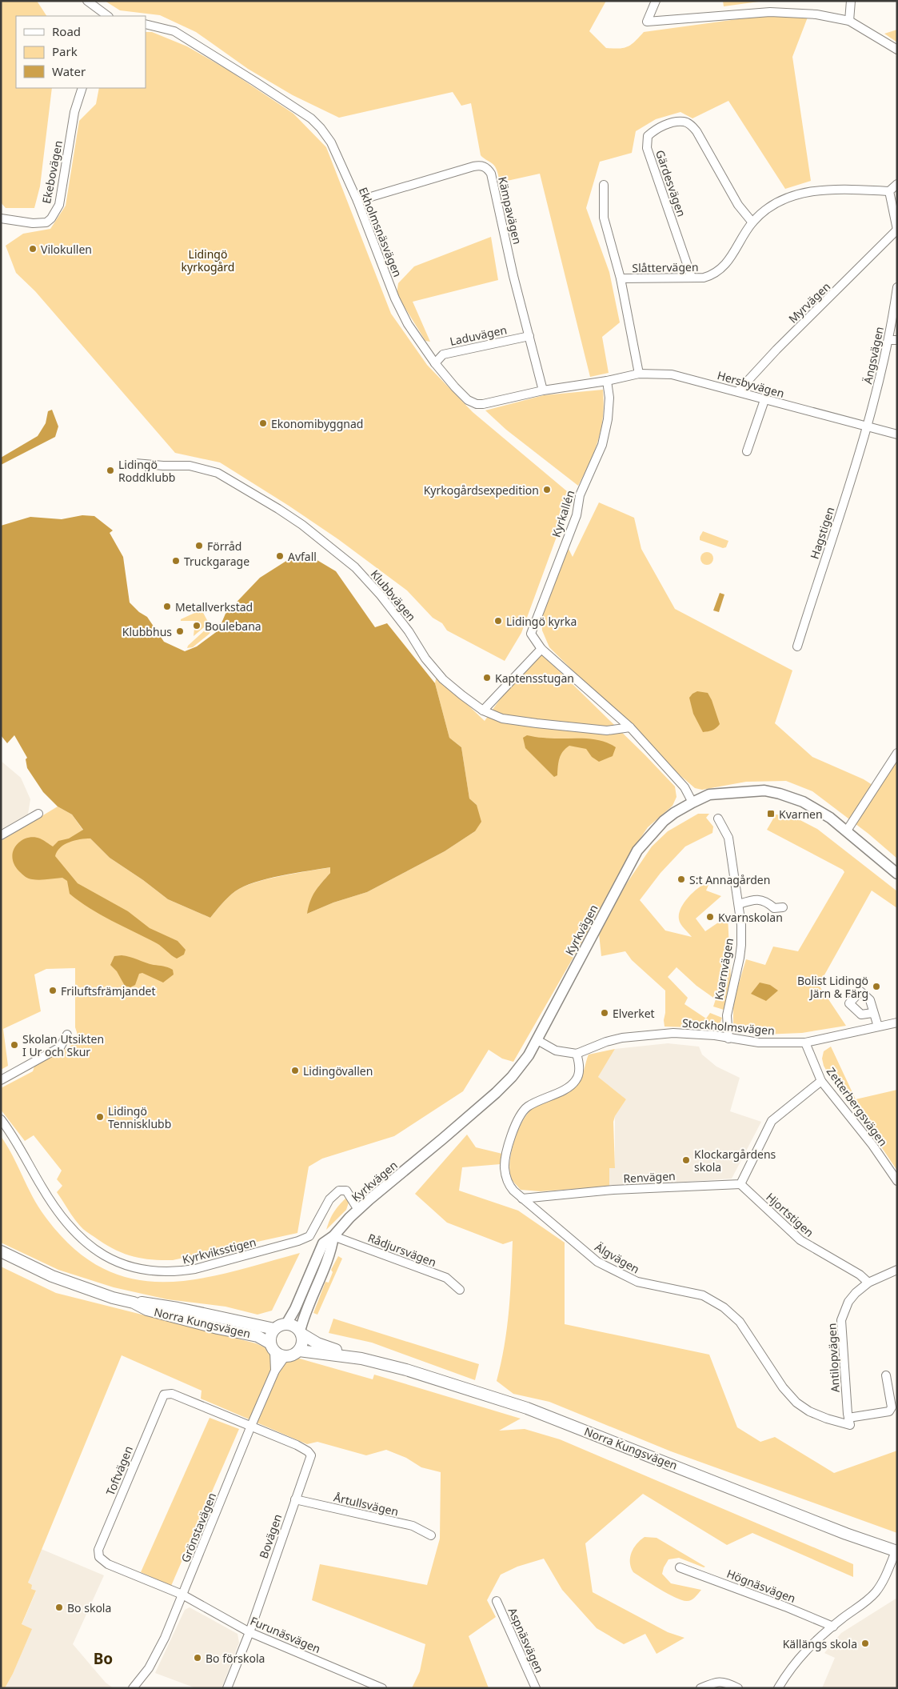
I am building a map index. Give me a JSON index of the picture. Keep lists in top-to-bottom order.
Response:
{
  "streets": {
    "main road": ["Norra Kungsvägen"],
    "street": [
      "Ekebovägen",
      "Gärdesvägen",
      "Kämpavägen",
      "Ekholmsnäsvägen",
      "Slåttervägen",
      "Myrvägen",
      "Laduvägen",
      "Ängsvägen",
      "Hersbyvägen",
      "Kyrkallén",
      "Hagstigen",
      "Klubbvägen",
      "Kyrkvägen",
      "Kvarnvägen",
      "Stockholmsvägen",
      "Zetterbergsvägen",
      "Renvägen",
      "Hjortstigen",
      "Rådjursvägen",
      "Kyrkviksstigen",
      "Älgvägen",
      "Antilopvägen",
      "Toftvägen",
      "Årtullsvägen",
      "Grönstavägen",
      "Bovägen",
      "Högnäsvägen",
      "Furunäsvägen",
      "Aspnäsvägen"
    ]
  },
  "crossings": [
    ["Gärdesvägen", "Slåttervägen"],
    ["Kämpavägen", "Ekholmsnäsvägen"],
    ["Kämpavägen", "Laduvägen"],
    ["Ekholmsnäsvägen", "Laduvägen"],
    ["Ekholmsnäsvägen", "Hersbyvägen"],
    ["Slåttervägen", "Hersbyvägen"],
    ["Myrvägen", "Hersbyvägen"],
    ["Ängsvägen", "Hersbyvägen"],
    ["Ängsvägen", "Hagstigen"],
    ["Hersbyvägen", "Kyrkallén"],
    ["Hersbyvägen", "Hagstigen"],
    ["Kyrkallén", "Klubbvägen"],
    ["Kyrkallén", "Kyrkvägen"],
    ["Kyrkvägen", "Rådjursvägen"],
    ["Kyrkvägen", "Kyrkviksstigen"],
    ["Kyrkvägen", "Norra Kungsvägen"],
    ["Kyrkvägen", "Grönstavägen"],
    ["Kvarnvägen", "Stockholmsvägen"],
    ["Stockholmsvägen", "Zetterbergsvägen"],
    ["Stockholmsvägen", "Älgvägen"],
    ["Renvägen", "Hjortstigen"],
    ["Renvägen", "Älgvägen"],
    ["Hjortstigen", "Antilopvägen"],
    ["Älgvägen", "Antilopvägen"],
    ["Norra Kungsvägen", "Grönstavägen"],
    ["Toftvägen", "Grönstavägen"],
    ["Toftvägen", "Bovägen"],
    ["Toftvägen", "Furunäsvägen"],
    ["Årtullsvägen", "Bovägen"],
    ["Grönstavägen", "Bovägen"],
    ["Grönstavägen", "Furunäsvägen"],
    ["Bovägen", "Furunäsvägen"]
  ],
  "districts": ["Bo"],
  "parks": ["Lidingö kyrkogård"],
  "places": {
    "other": [
      "Vilokullen",
      "Ekonomibyggnad",
      "Lidingö Roddklubb",
      "Kyrkogårdsexpedition",
      "Förråd",
      "Avfall",
      "Truckgarage",
      "Metallverkstad",
      "Lidingö kyrka",
      "Boulebana",
      "Klubbhus",
      "Kaptensstugan",
      "S:t Annagården",
      "Kvarnskolan",
      "Bolist Lidingö Järn & Färg",
      "Friluftsfrämjandet",
      "Elverket",
      "Skolan Utsikten I Ur och Skur",
      "Lidingövallen",
      "Lidingö Tennisklubb",
      "Klockargårdens skola",
      "Bo skola",
      "Källängs skola",
      "Bo förskola"
    ],
    "transit": ["Kvarnen"]
  },
  "legend": ["Road", "Park", "Water"]
}
